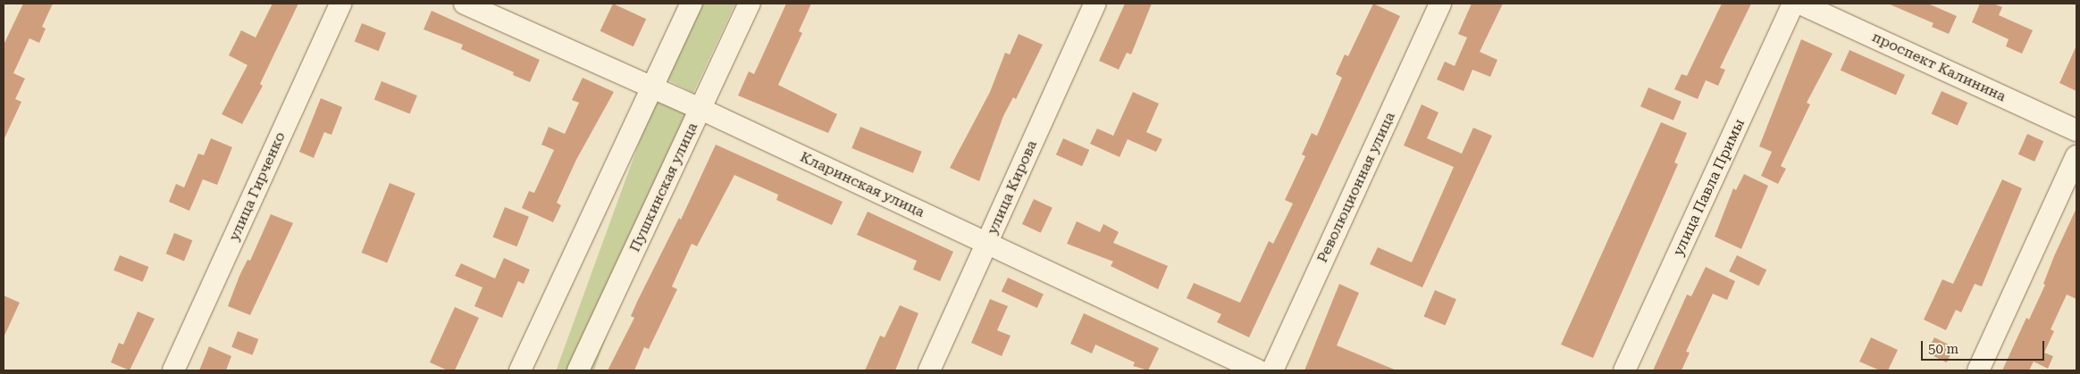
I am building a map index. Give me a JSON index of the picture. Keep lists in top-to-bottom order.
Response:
{
  "streets": {
    "street": [
      "проспект Калинина",
      "Кларинская улица",
      "улица Гирченко",
      "Пушкинская улица",
      "улица Кирова",
      "Революционная улица",
      "улица Павла Примы"
    ]
  },
  "crossings": [
    ["Кларинская улица", "Пушкинская улица"],
    ["Кларинская улица", "улица Кирова"]
  ],
  "scale_bar": "50 m"
}
